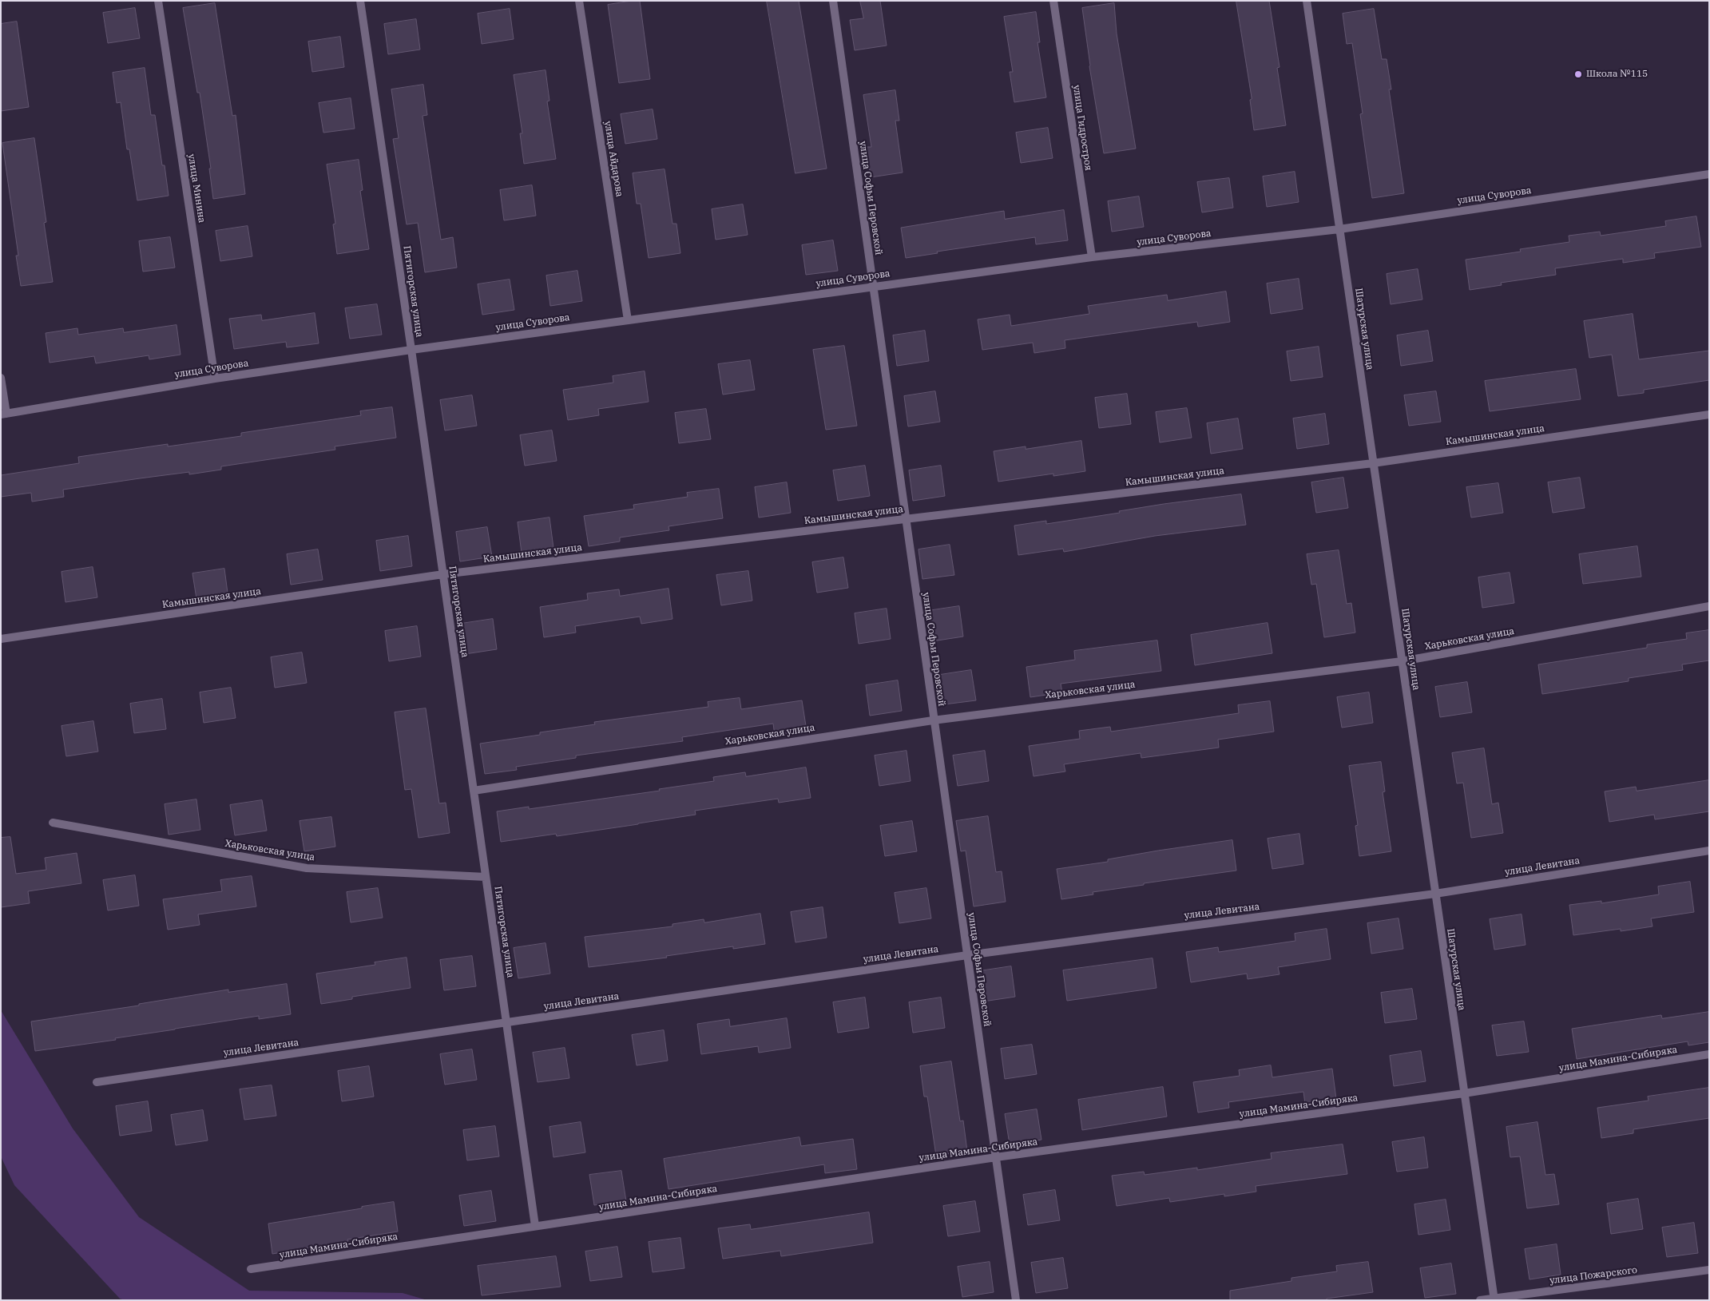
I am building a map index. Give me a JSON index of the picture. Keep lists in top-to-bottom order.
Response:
{
  "streets": {
    "street": [
      "улица Гидростроя",
      "улица Айдарова",
      "улица Минина",
      "улица Суворова",
      "улица Софьи Перовской",
      "Пятигорская улица",
      "Шатурская улица",
      "Камышинская улица",
      "Харьковская улица",
      "улица Левитана",
      "улица Мамина-Сибиряка",
      "улица Пожарского"
    ]
  },
  "crossings": [
    ["улица Гидростроя", "улица Суворова"],
    ["улица Айдарова", "улица Суворова"],
    ["улица Минина", "улица Суворова"],
    ["улица Суворова", "улица Софьи Перовской"],
    ["улица Суворова", "Пятигорская улица"],
    ["улица Суворова", "Шатурская улица"],
    ["улица Софьи Перовской", "Камышинская улица"],
    ["улица Софьи Перовской", "Харьковская улица"],
    ["улица Софьи Перовской", "улица Левитана"],
    ["улица Софьи Перовской", "улица Мамина-Сибиряка"],
    ["Пятигорская улица", "Камышинская улица"],
    ["Пятигорская улица", "Харьковская улица"],
    ["Пятигорская улица", "улица Левитана"],
    ["Пятигорская улица", "улица Мамина-Сибиряка"],
    ["Шатурская улица", "Камышинская улица"],
    ["Шатурская улица", "Харьковская улица"],
    ["Шатурская улица", "улица Левитана"],
    ["Шатурская улица", "улица Мамина-Сибиряка"],
    ["Шатурская улица", "улица Пожарского"]
  ],
  "places": ["Школа №115"]
}
